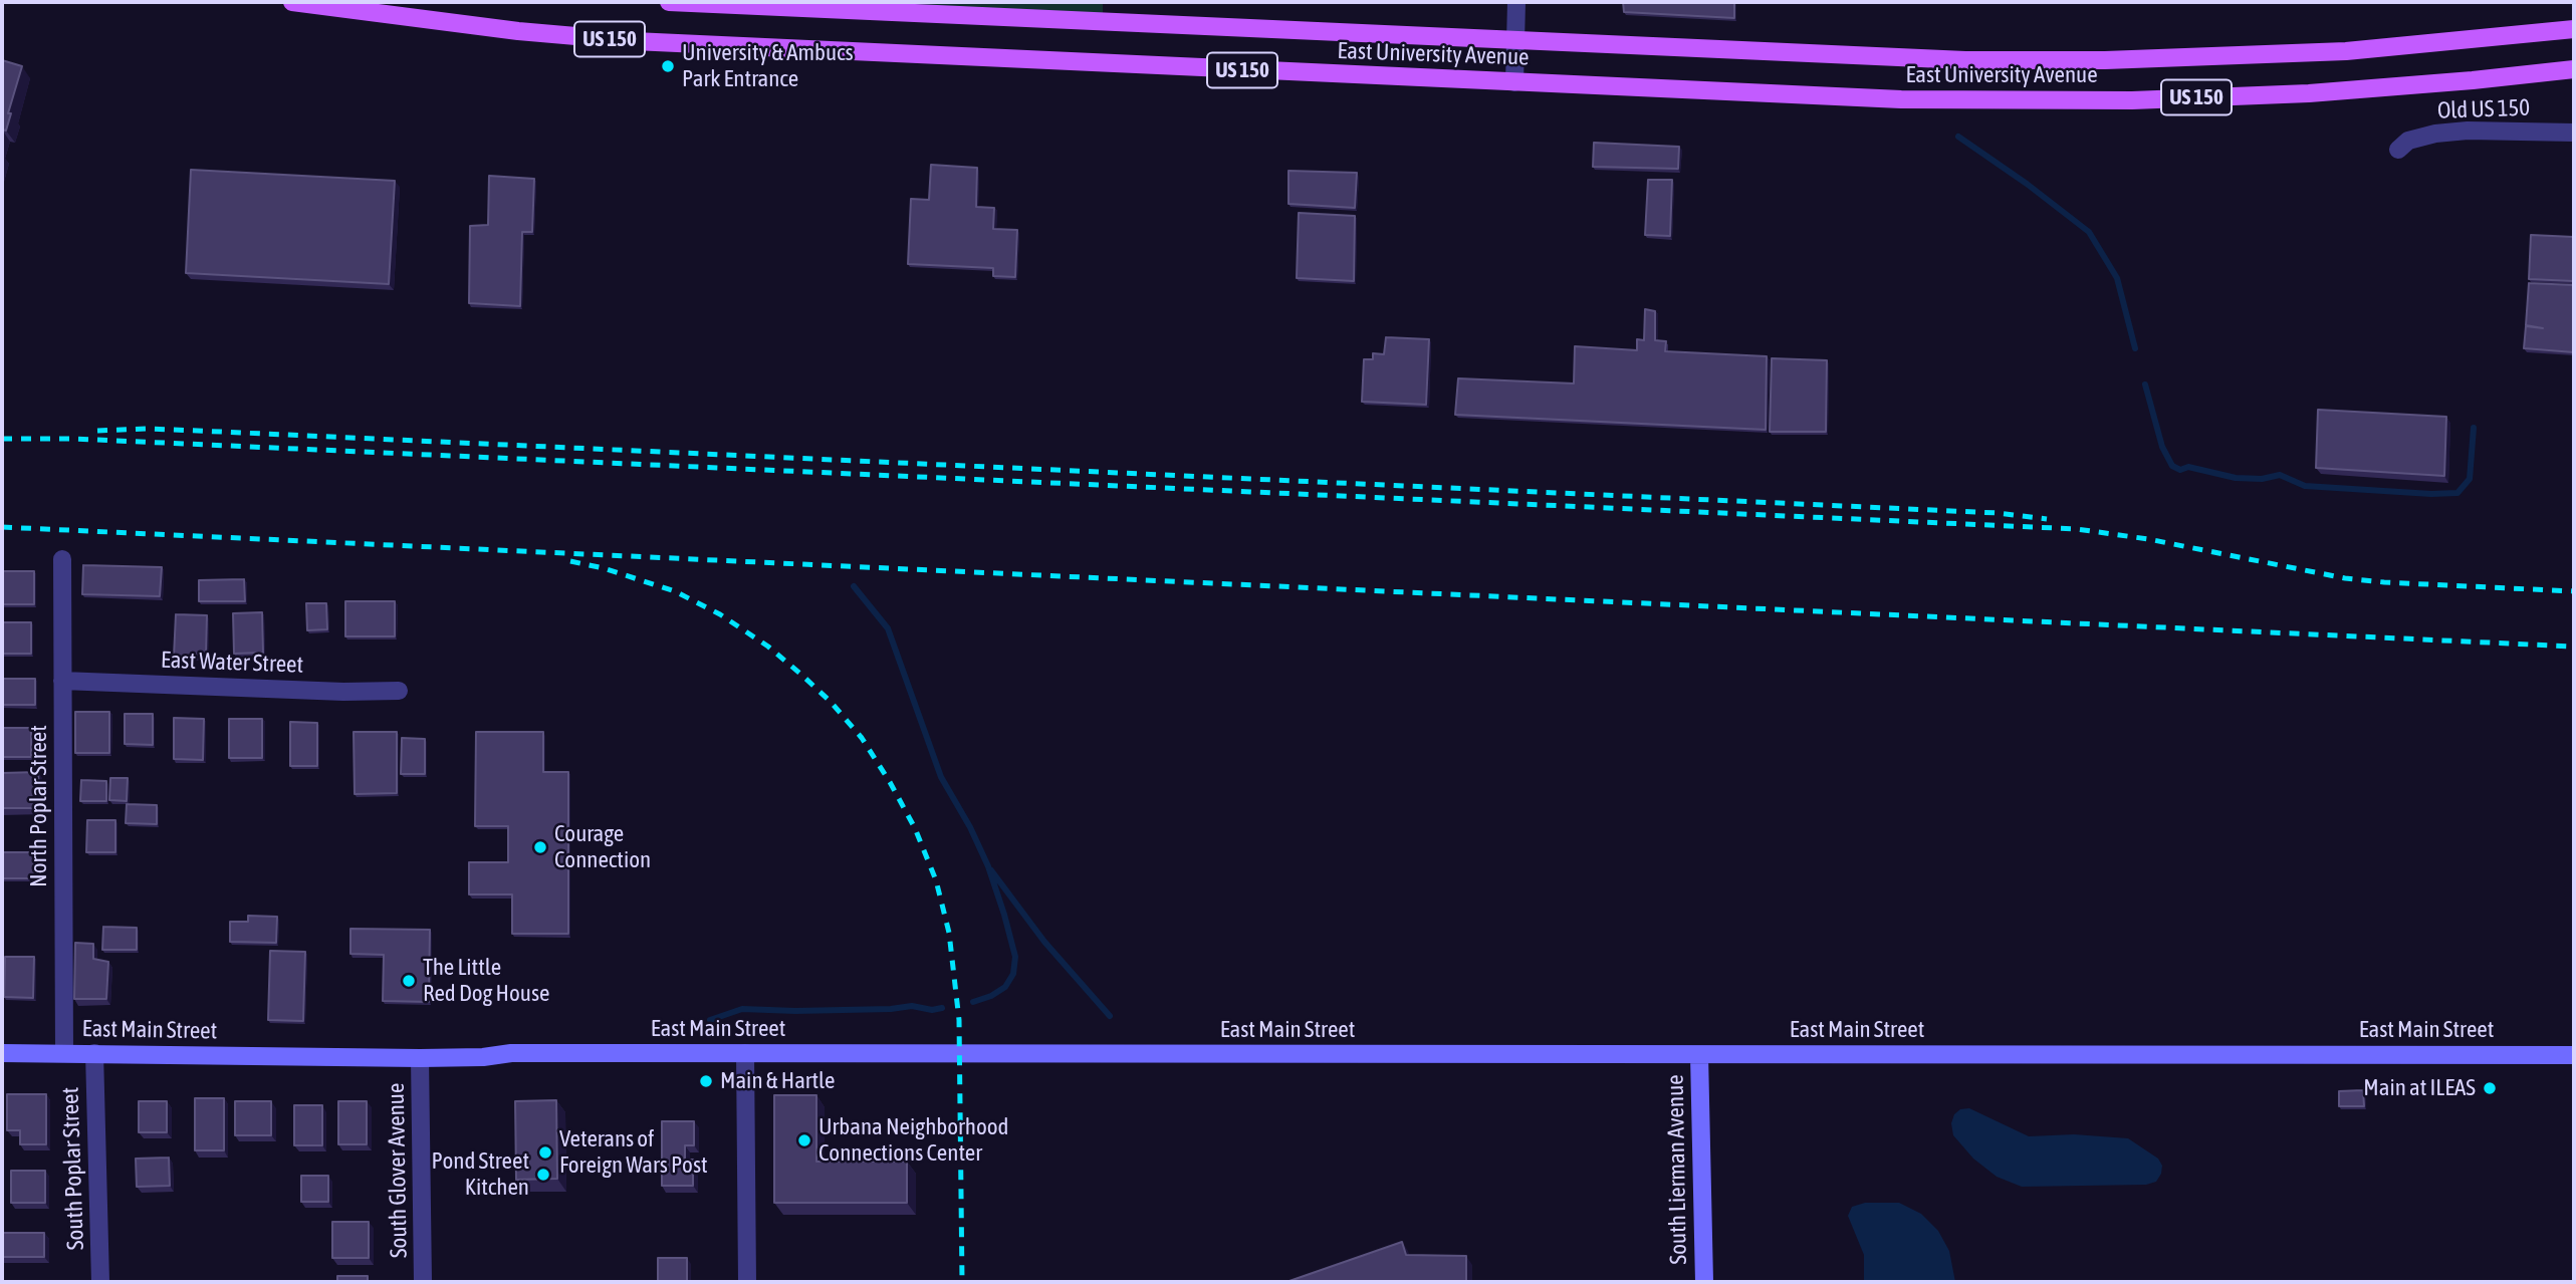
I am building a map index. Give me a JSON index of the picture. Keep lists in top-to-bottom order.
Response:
{
  "streets": {
    "main road": [
      "US 150",
      "East University Avenue",
      "East Main Street",
      "South Lierman Avenue"
    ],
    "street": [
      "Old US 150",
      "East Water Street",
      "North Poplar Street",
      "South Poplar Street",
      "South Glover Avenue"
    ]
  },
  "crossings": [
    ["East Water Street", "North Poplar Street"],
    ["North Poplar Street", "East Main Street"],
    ["East Main Street", "South Poplar Street"],
    ["East Main Street", "South Lierman Avenue"],
    ["East Main Street", "South Glover Avenue"]
  ],
  "places": [
    "University & Ambucs Park Entrance",
    "Courage Connection",
    "The Little Red Dog House",
    "Main & Hartle",
    "Main at ILEAS",
    "Urbana Neighborhood Connections Center",
    "Veterans of Foreign Wars Post",
    "Pond Street Kitchen"
  ]
}
